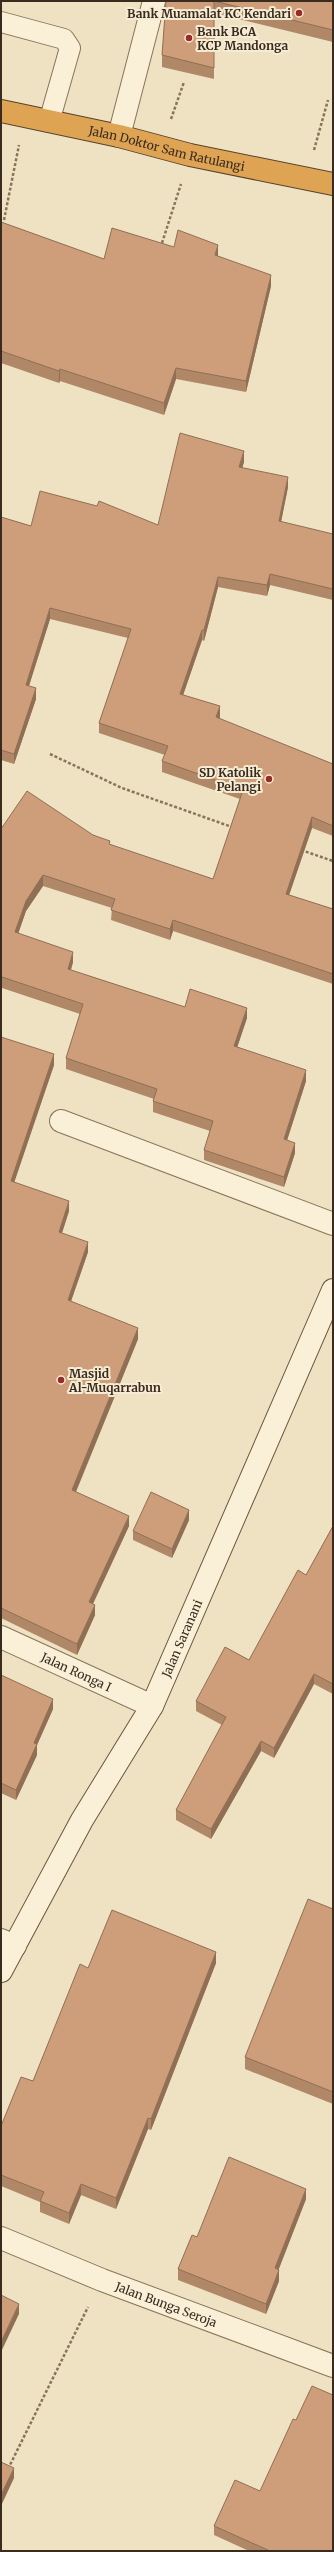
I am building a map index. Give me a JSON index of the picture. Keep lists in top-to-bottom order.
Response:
{
  "streets": {
    "highway": ["Jalan Doktor Sam Ratulangi"],
    "street": ["Jalan Saranani", "Jalan Ronga I", "Jalan Bunga Seroja"]
  },
  "crossings": [
    ["Jalan Saranani", "Jalan Ronga I"]
  ],
  "places": [
    "Bank Muamalat KC Kendari",
    "Bank BCA KCP Mandonga",
    "SD Katolik Pelangi",
    "Masjid Al-Muqarrabun"
  ]
}
